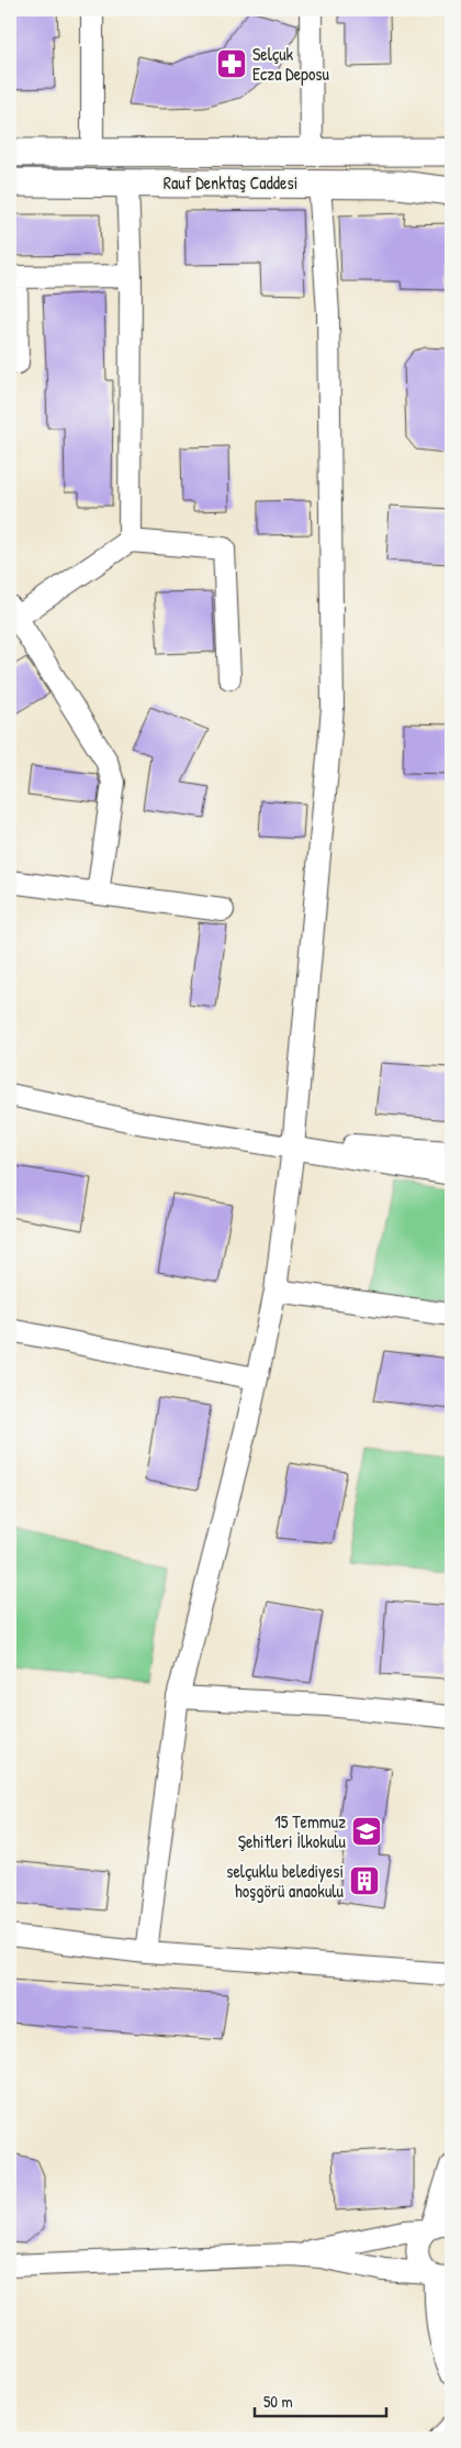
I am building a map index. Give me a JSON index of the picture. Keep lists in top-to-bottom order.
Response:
{
  "streets": {
    "main road": ["Rauf Denktaş Caddesi"]
  },
  "places": {
    "pharmacy": ["Selçuk Ecza Deposu"],
    "school or university": ["15 Temmuz Şehitleri İlkokulu"],
    "building": ["selçuklu belediyesi hoşgörü anaokulu"]
  },
  "scale_bar": "50 m"
}
